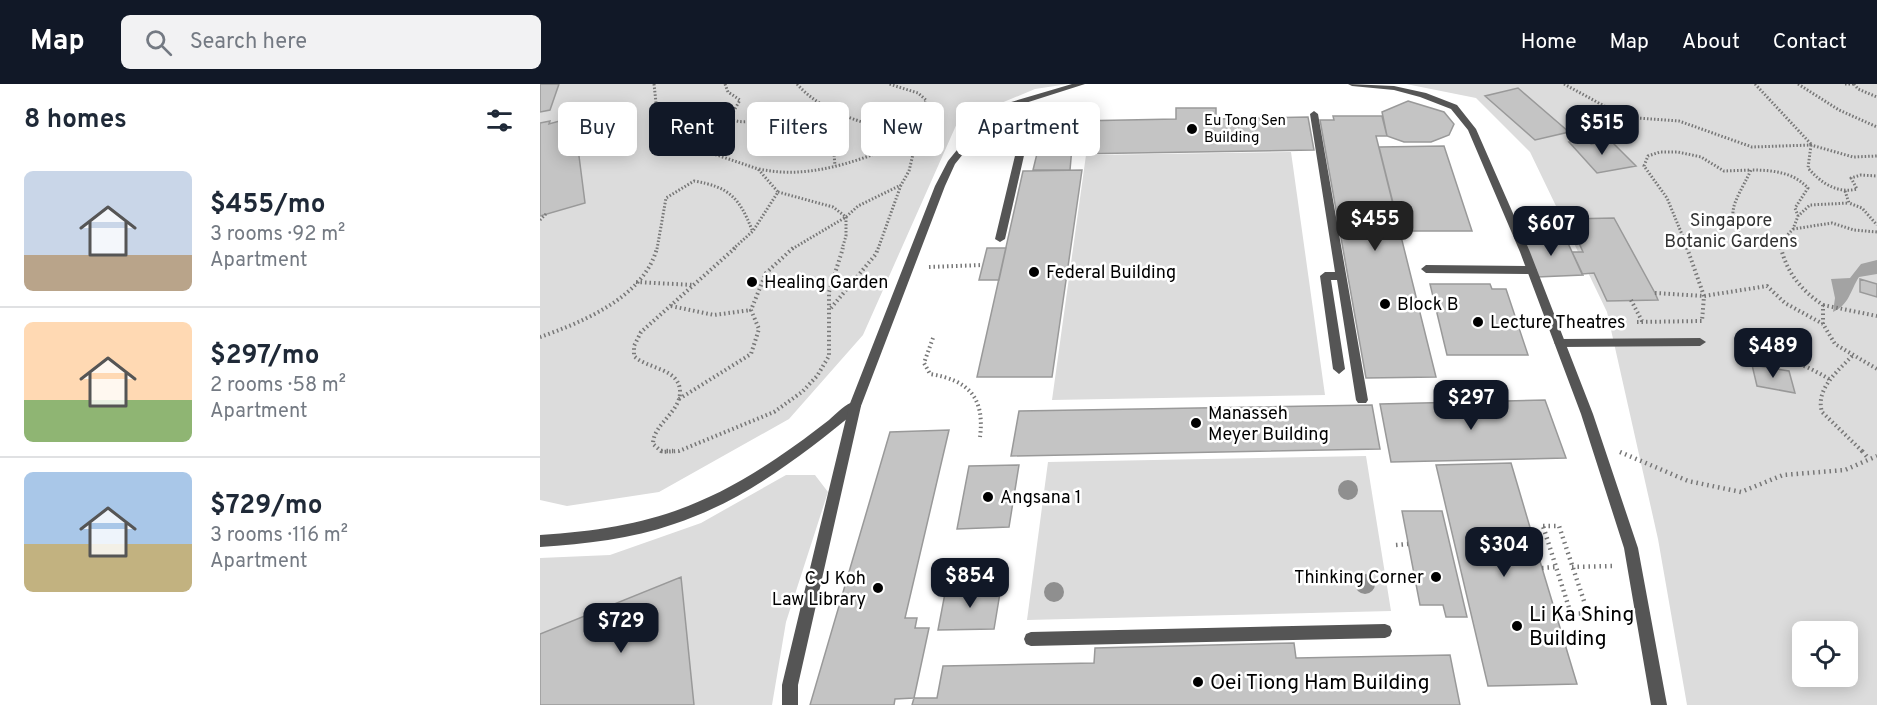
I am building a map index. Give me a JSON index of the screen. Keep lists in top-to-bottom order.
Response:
{
  "parks": ["Singapore Botanic Gardens"],
  "places": [
    "Eu Tong Sen Building",
    "Federal Building",
    "Healing Garden",
    "Block B",
    "Lecture Theatres",
    "Manasseh Meyer Building",
    "Angsana 1",
    "Thinking Corner",
    "C J Koh Law Library",
    "Li Ka Shing Building",
    "Oei Tiong Ham Building"
  ],
  "page": {
    "header": "Map",
    "search": "Search here",
    "nav": [
      "Home",
      "Map",
      "About",
      "Contact"
    ],
    "heading": "8 homes",
    "chip": [
      "Buy",
      "Rent",
      "Filters",
      "New",
      "Apartment"
    ],
    "price": [
      "$515",
      "$455",
      "$607",
      "$489",
      "$297",
      "$304",
      "$854",
      "$729"
    ],
    "list": [
      {
        "name": "$455/mo",
        "note": "3 rooms · 92 m² · Apartment"
      },
      {
        "name": "$297/mo",
        "note": "2 rooms · 58 m² · Apartment"
      },
      {
        "name": "$729/mo",
        "note": "3 rooms · 116 m² · Apartment"
      }
    ]
  }
}
